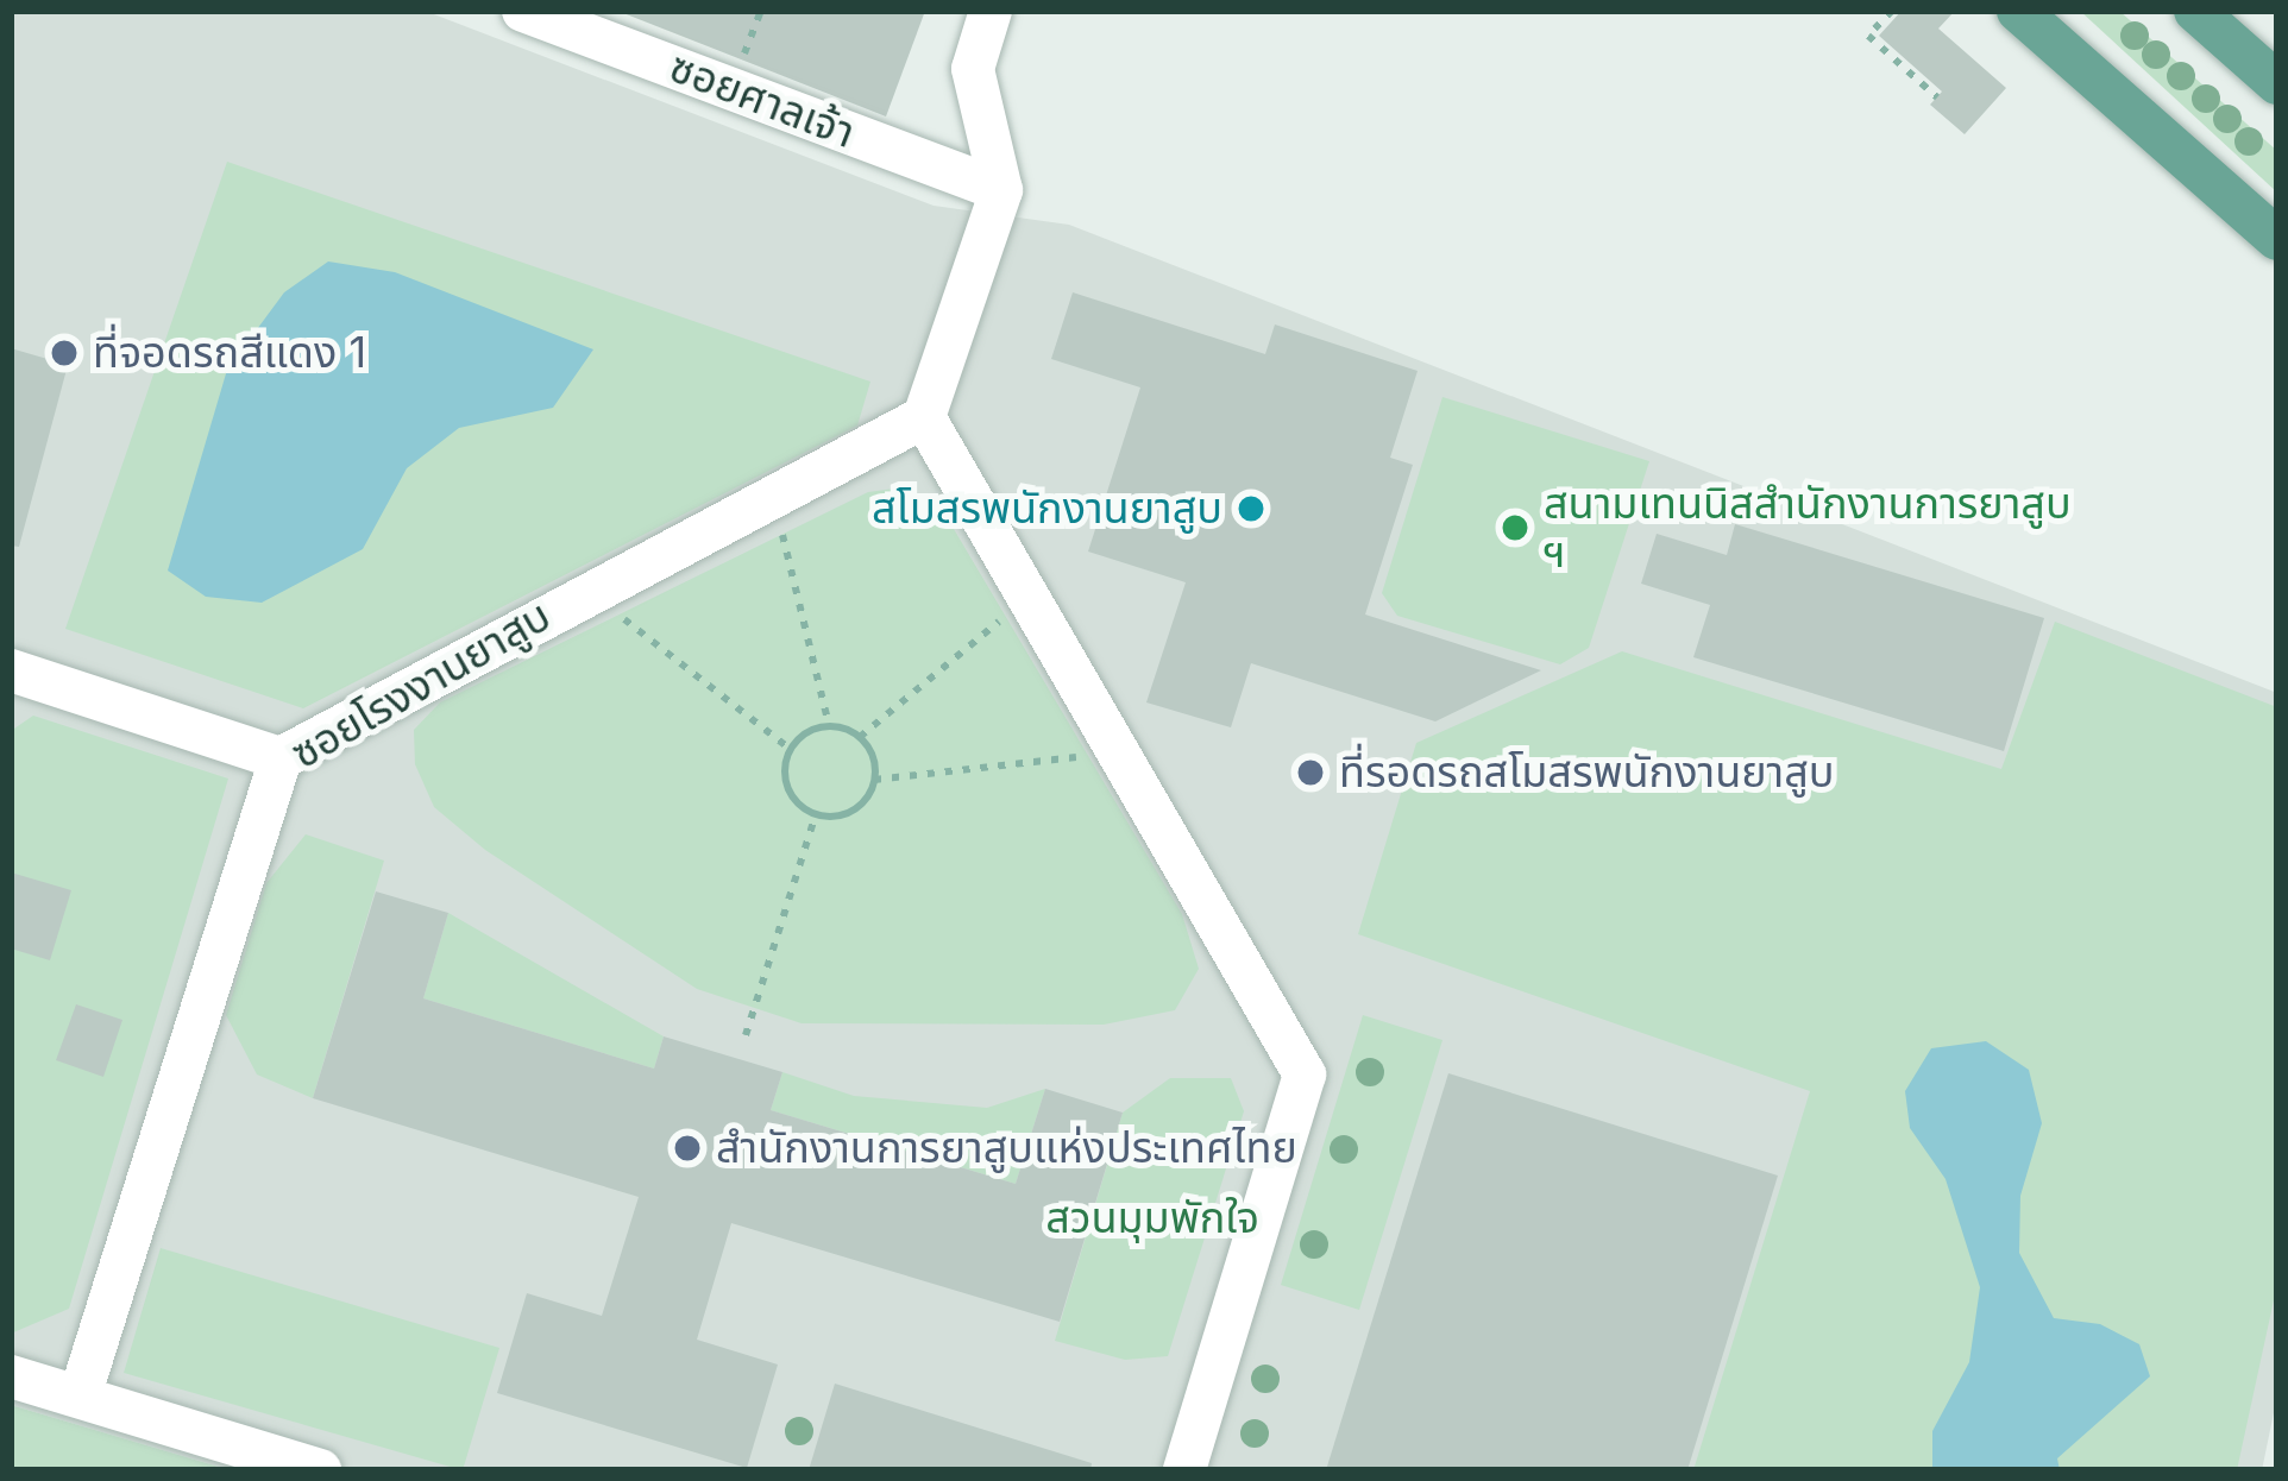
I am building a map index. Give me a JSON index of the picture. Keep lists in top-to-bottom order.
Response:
{
  "streets": {
    "street": ["ซอยศาลเจ้า", "ซอยโรงงานยาสูบ"]
  },
  "parks": ["สวนมุมพักใจ"],
  "places": [
    "ที่จอดรถสีแดง 1",
    "สโมสรพนักงานยาสูบ",
    "สนามเทนนิสสำนักงานการยาสูบ ฯ",
    "ที่รอดรถสโมสรพนักงานยาสูบ",
    "สำนักงานการยาสูบแห่งประเทศไทย"
  ]
}
